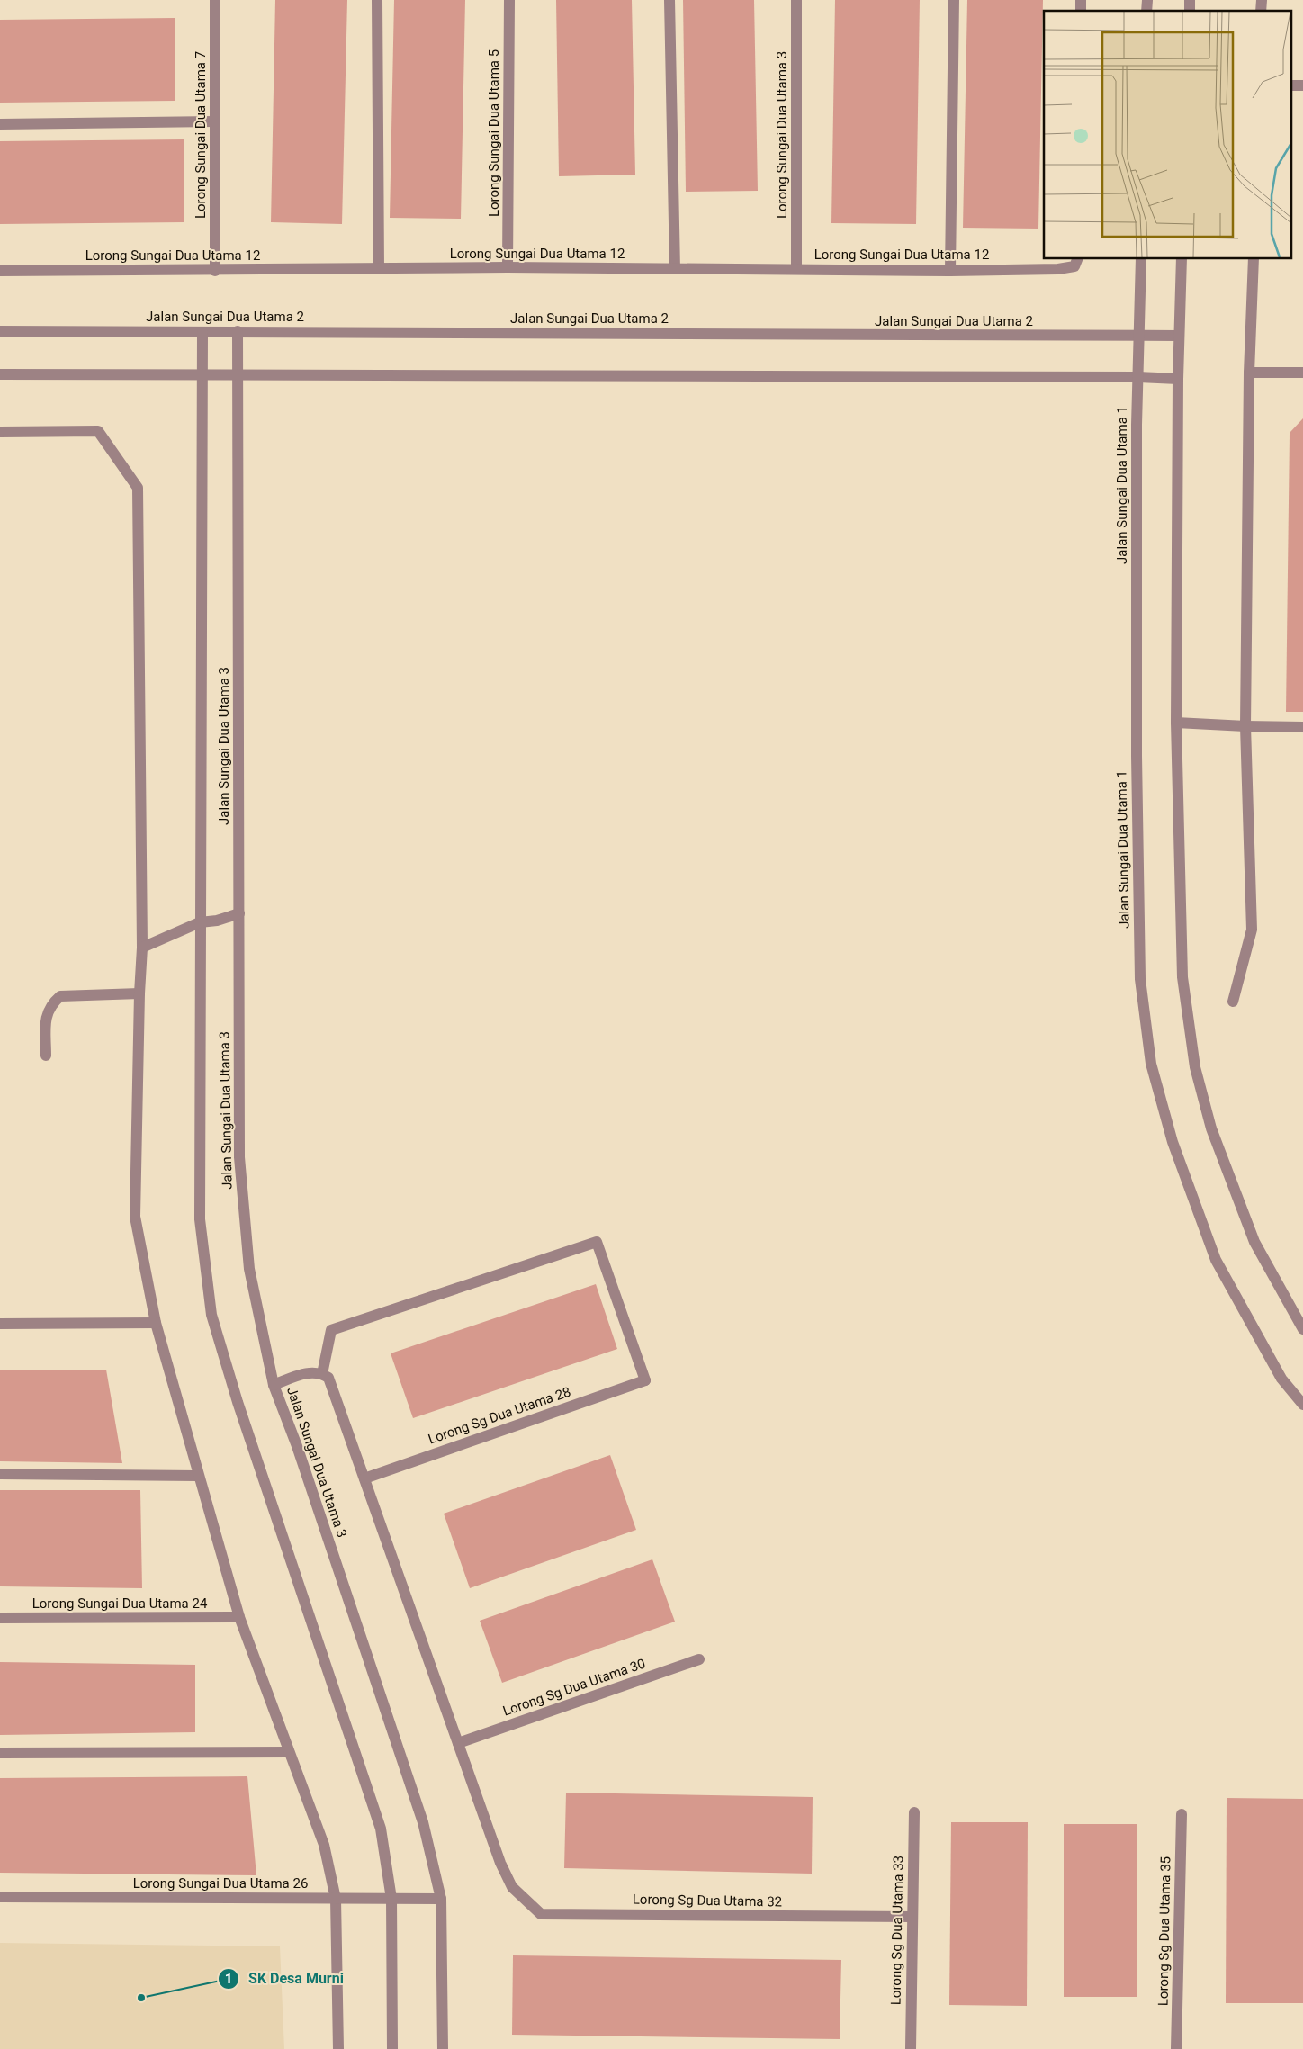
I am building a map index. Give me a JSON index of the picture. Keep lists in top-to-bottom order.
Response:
{
  "streets": {
    "street": [
      "Lorong Sungai Dua Utama 5",
      "Lorong Sungai Dua Utama 7",
      "Lorong Sungai Dua Utama 3",
      "Lorong Sungai Dua Utama 12",
      "Jalan Sungai Dua Utama 2",
      "Jalan Sungai Dua Utama 1",
      "Jalan Sungai Dua Utama 3",
      "Lorong Sg Dua Utama 28",
      "Lorong Sungai Dua Utama 24",
      "Lorong Sg Dua Utama 30",
      "Lorong Sungai Dua Utama 26",
      "Lorong Sg Dua Utama 32",
      "Lorong Sg Dua Utama 33",
      "Lorong Sg Dua Utama 35"
    ]
  },
  "crossings": [
    ["Lorong Sungai Dua Utama 5", "Lorong Sungai Dua Utama 12"],
    ["Lorong Sungai Dua Utama 7", "Lorong Sungai Dua Utama 12"],
    ["Lorong Sungai Dua Utama 3", "Lorong Sungai Dua Utama 12"],
    ["Jalan Sungai Dua Utama 2", "Jalan Sungai Dua Utama 1"],
    ["Jalan Sungai Dua Utama 2", "Jalan Sungai Dua Utama 3"],
    ["Jalan Sungai Dua Utama 3", "Lorong Sungai Dua Utama 26"],
    ["Lorong Sg Dua Utama 30", "Lorong Sg Dua Utama 32"],
    ["Lorong Sg Dua Utama 32", "Lorong Sg Dua Utama 33"]
  ],
  "places": ["SK Desa Murni"]
}
